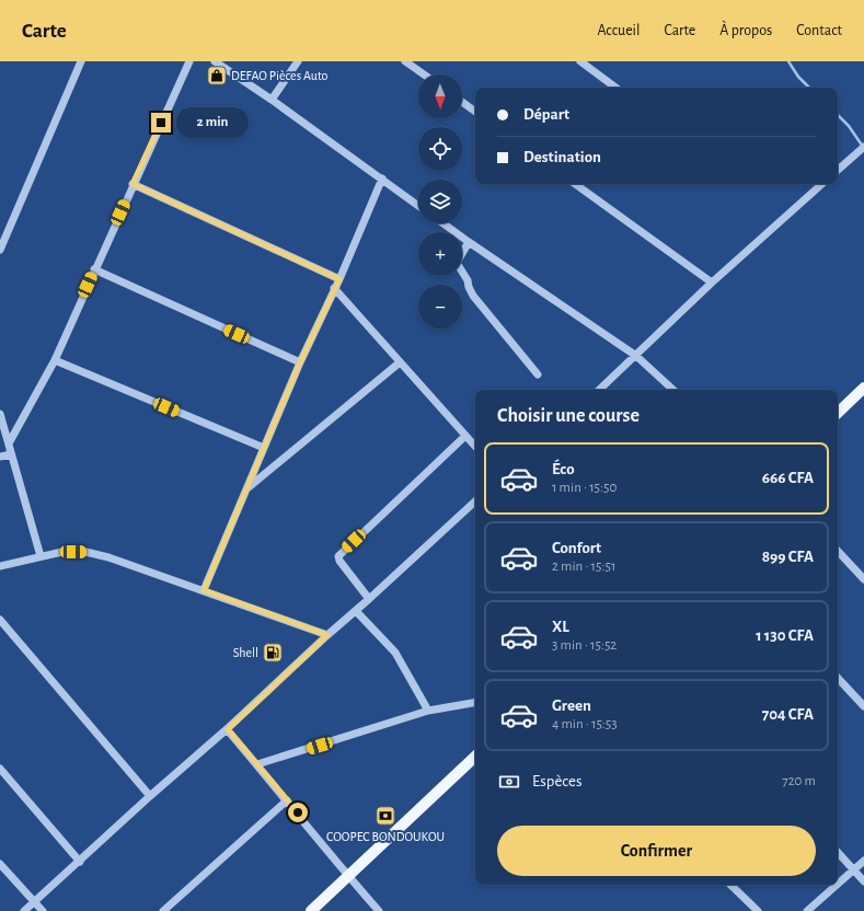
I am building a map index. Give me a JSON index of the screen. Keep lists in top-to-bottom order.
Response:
{
  "places": {
    "shop": ["DEFAO Pièces Auto"],
    "fuel station": ["Shell"],
    "bank": ["COOPEC BONDOUKOU"]
  },
  "north": "bottom",
  "page": {
    "header": "Carte",
    "nav": [
      "Accueil",
      "Carte",
      "À propos",
      "Contact"
    ],
    "map_buttons": ["+", "−"],
    "banner": ["Départ", "Destination"],
    "bubble": "2 min",
    "heading": "Choisir une course",
    "list": [
      {
        "name": "Éco",
        "note": "1 min · 15:50",
        "value": "666 CFA"
      },
      {
        "name": "Confort",
        "note": "2 min · 15:51",
        "value": "899 CFA"
      },
      {
        "name": "XL",
        "note": "3 min · 15:52",
        "value": "1 130 CFA"
      },
      {
        "name": "Green",
        "note": "4 min · 15:53",
        "value": "704 CFA"
      }
    ],
    "pay": ["Espèces", "720 m"],
    "buttons": "Confirmer"
  }
}
